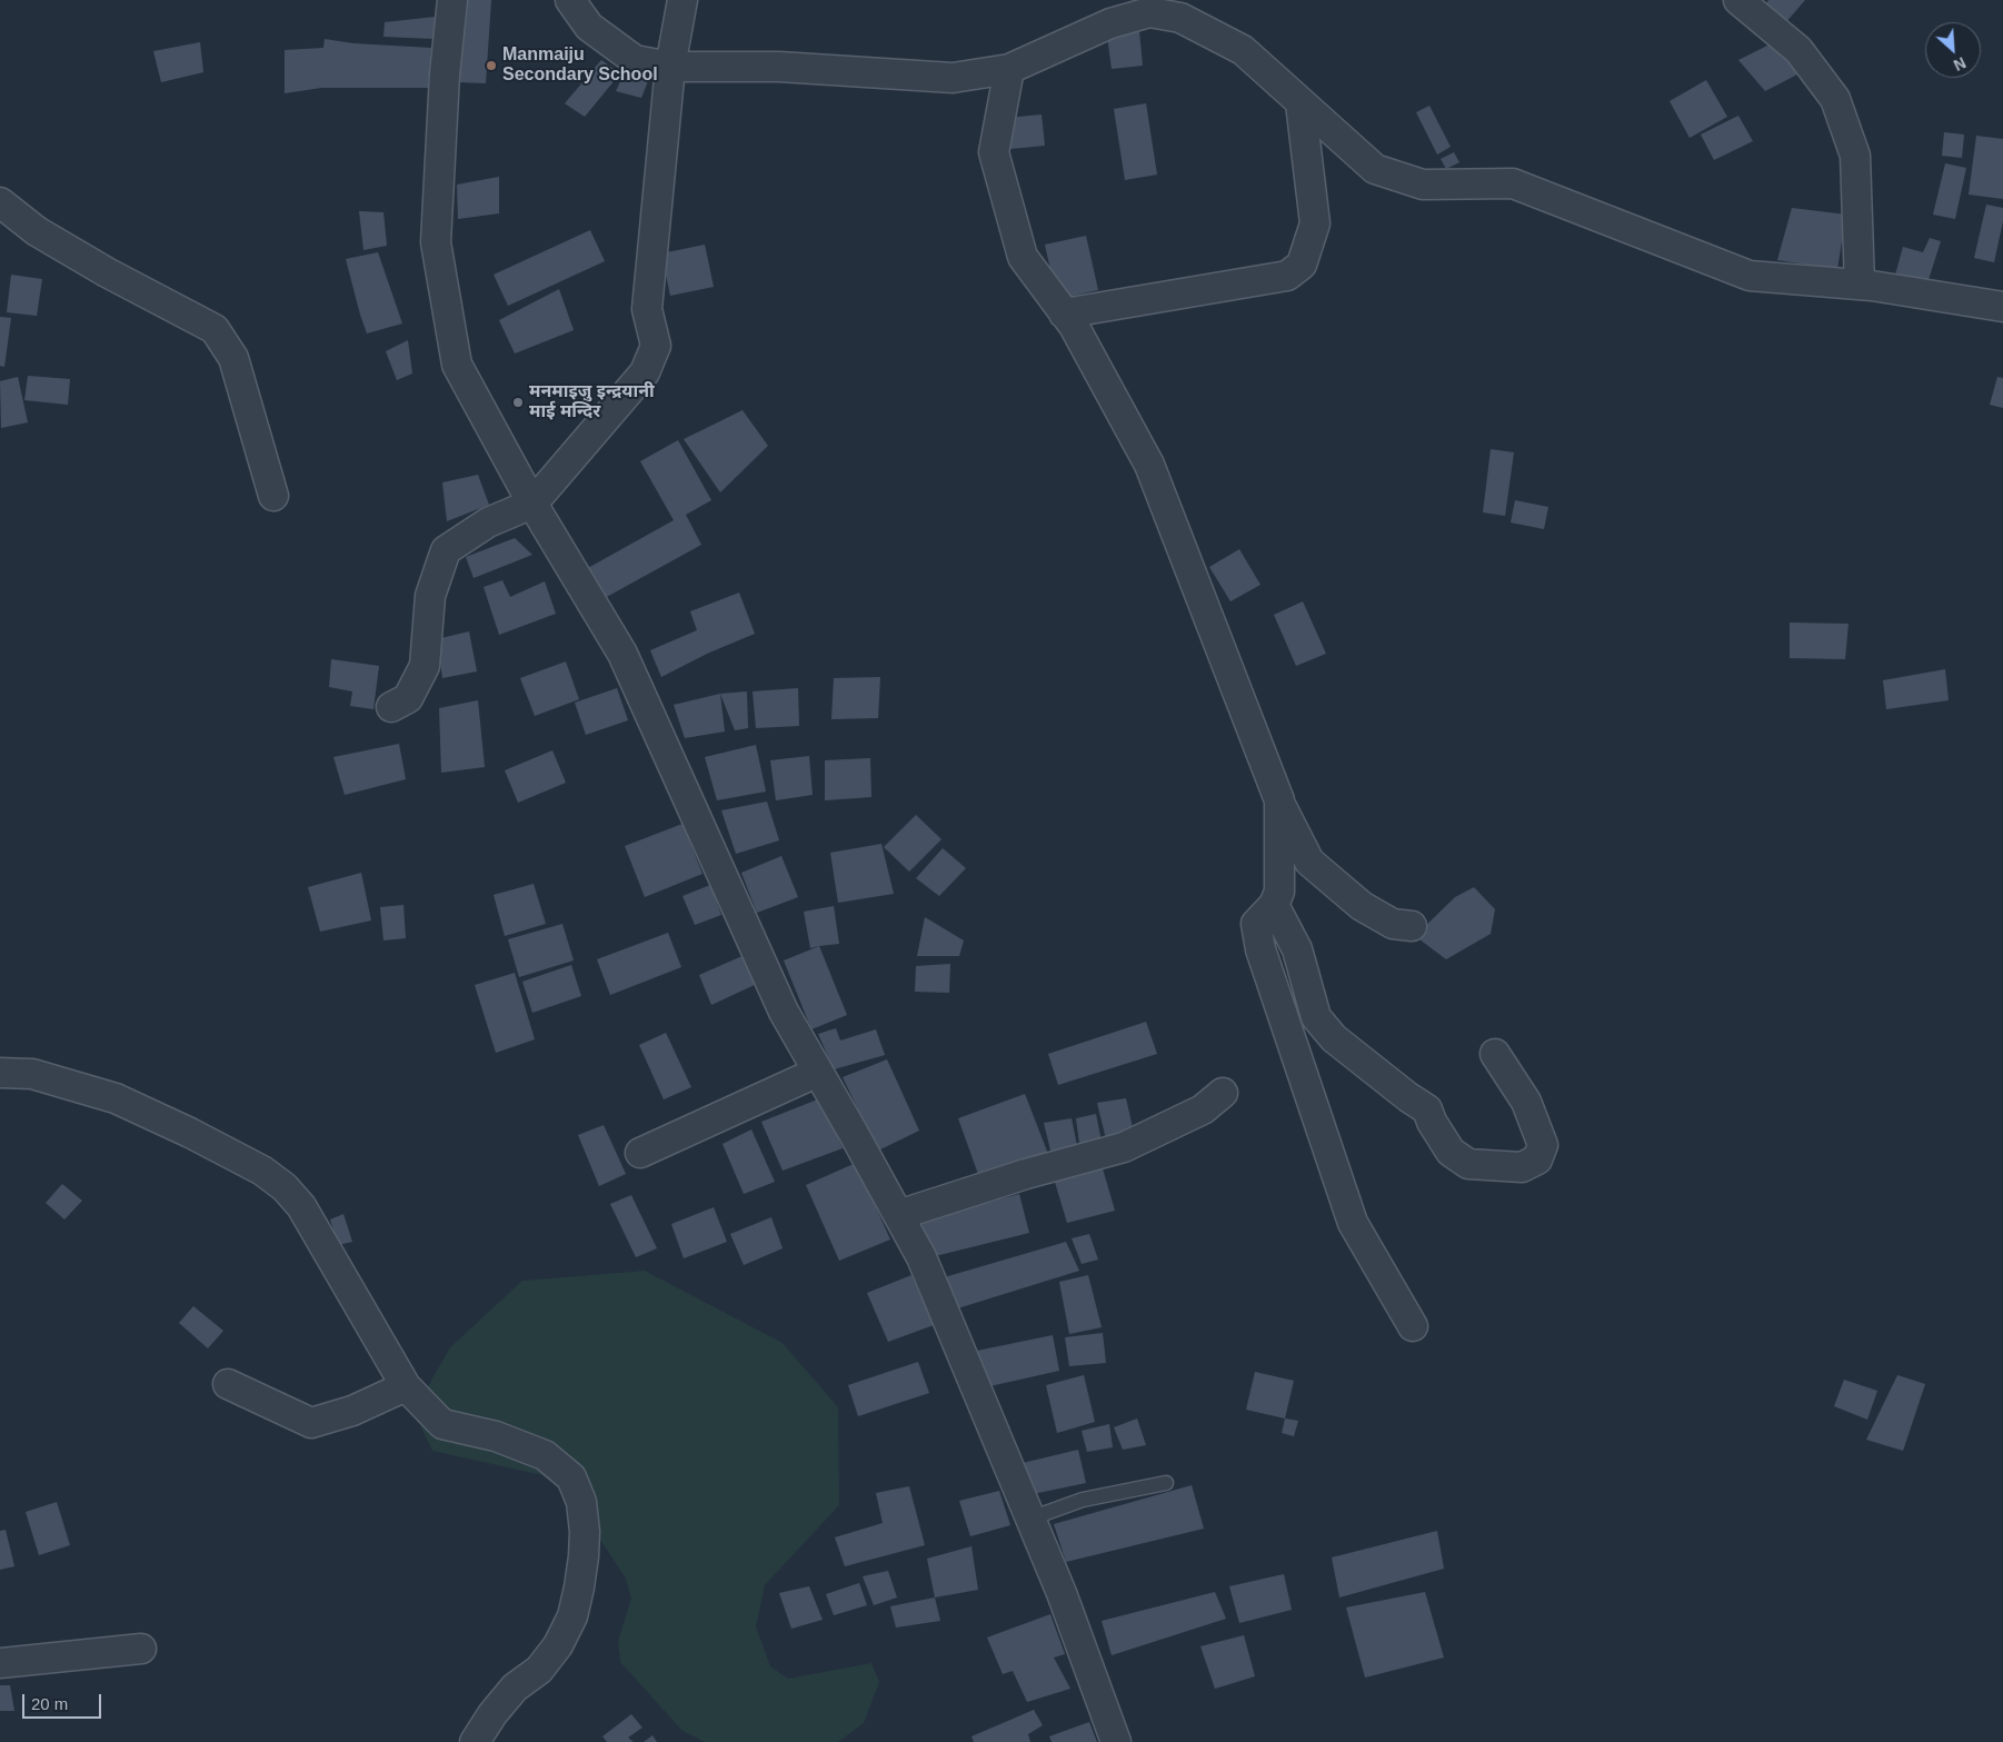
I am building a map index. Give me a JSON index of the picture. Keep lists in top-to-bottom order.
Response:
{
  "places": ["Manmaiju Secondary School", "मनमाइजु इन्द्रयानी माई मन्दिर"],
  "scale_bar": "20 m",
  "north": "bottom right"
}
